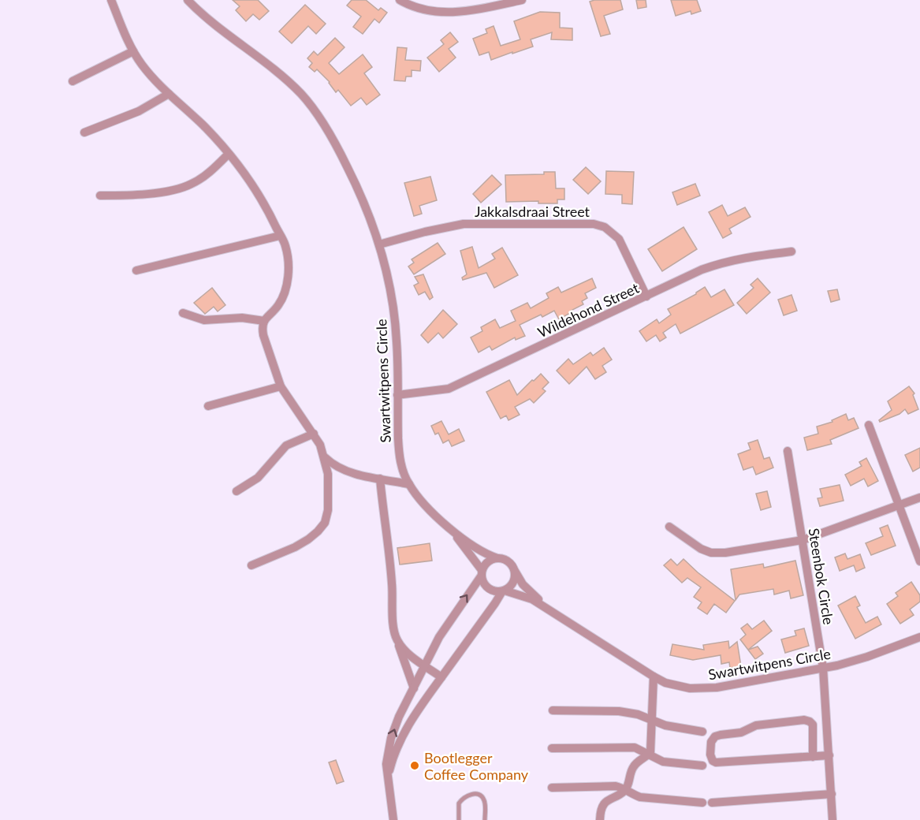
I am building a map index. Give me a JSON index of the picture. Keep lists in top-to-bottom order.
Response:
{
  "streets": {
    "street": [
      "Jakkalsdraai Street",
      "Wildehond Street",
      "Swartwitpens Circle",
      "Steenbok Circle"
    ]
  },
  "crossings": [
    ["Jakkalsdraai Street", "Wildehond Street"],
    ["Jakkalsdraai Street", "Swartwitpens Circle"],
    ["Wildehond Street", "Swartwitpens Circle"],
    ["Swartwitpens Circle", "Steenbok Circle"]
  ],
  "places": ["Bootlegger Coffee Company"]
}
